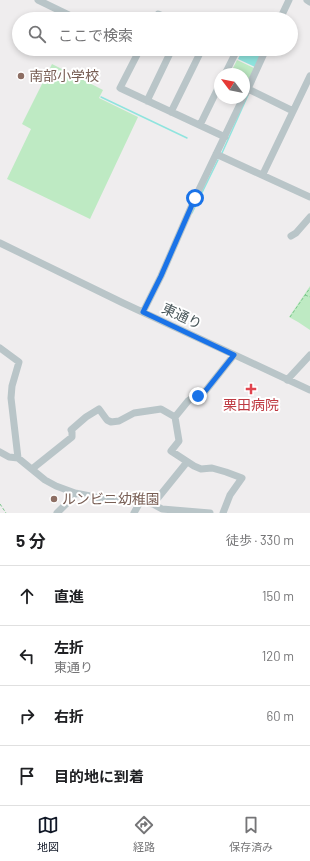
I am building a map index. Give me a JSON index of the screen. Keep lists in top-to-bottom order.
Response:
{
  "streets": {
    "street": ["東通り"]
  },
  "places": {
    "other": ["南部小学校", "ルンビニ幼稚園"],
    "health": ["栗田病院"]
  },
  "north": "top left",
  "page": {
    "search": "ここで検索",
    "heading": ["5 分", "徒歩 · 330 m"],
    "list": [
      ["直進", "150 m"],
      ["左折", "東通り", "120 m"],
      ["右折", "60 m"],
      "目的地に到着"
    ],
    "nav": ["地図", "経路", "保存済み"]
  }
}
